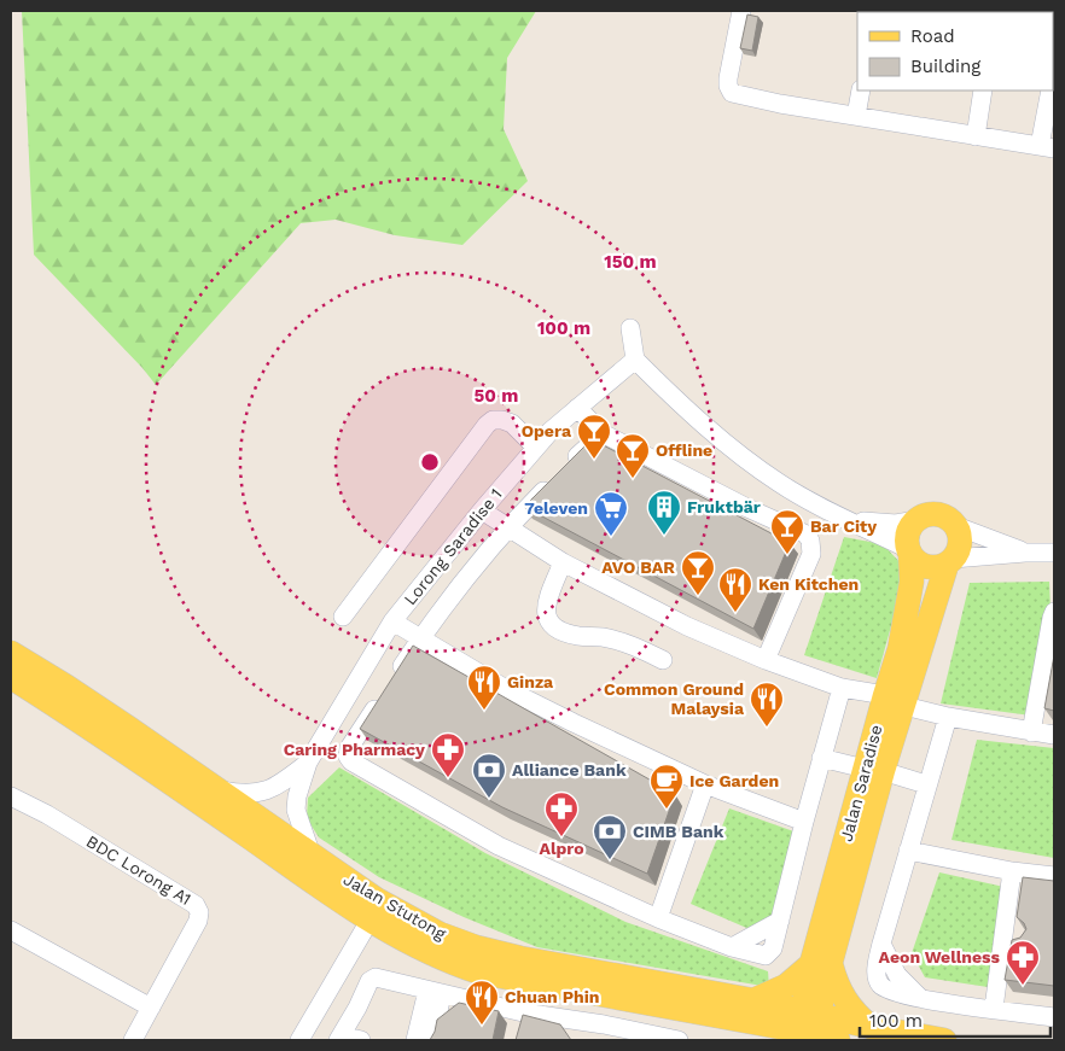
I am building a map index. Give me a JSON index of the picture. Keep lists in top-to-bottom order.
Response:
{
  "streets": {
    "main road": ["Jalan Saradise", "Jalan Stutong"],
    "street": ["Lorong Saradise 1", "BDC Lorong A1"]
  },
  "crossings": [
    ["Jalan Saradise", "Jalan Stutong"]
  ],
  "places": {
    "bar": [
      "Opera",
      "Offline",
      "Bar City",
      "AVO BAR"
    ],
    "building": ["Fruktbär"],
    "supermarket": ["7eleven"],
    "restaurant": [
      "Ken Kitchen",
      "Ginza",
      "Common Ground Malaysia",
      "Chuan Phin"
    ],
    "pharmacy": ["Caring Pharmacy", "Alpro", "Aeon Wellness"],
    "bank": ["Alliance Bank", "CIMB Bank"],
    "cafe": ["Ice Garden"]
  },
  "legend": ["Road", "Building"],
  "scale_bar": "100 m",
  "rings": ["150 m", "100 m", "50 m"]
}
